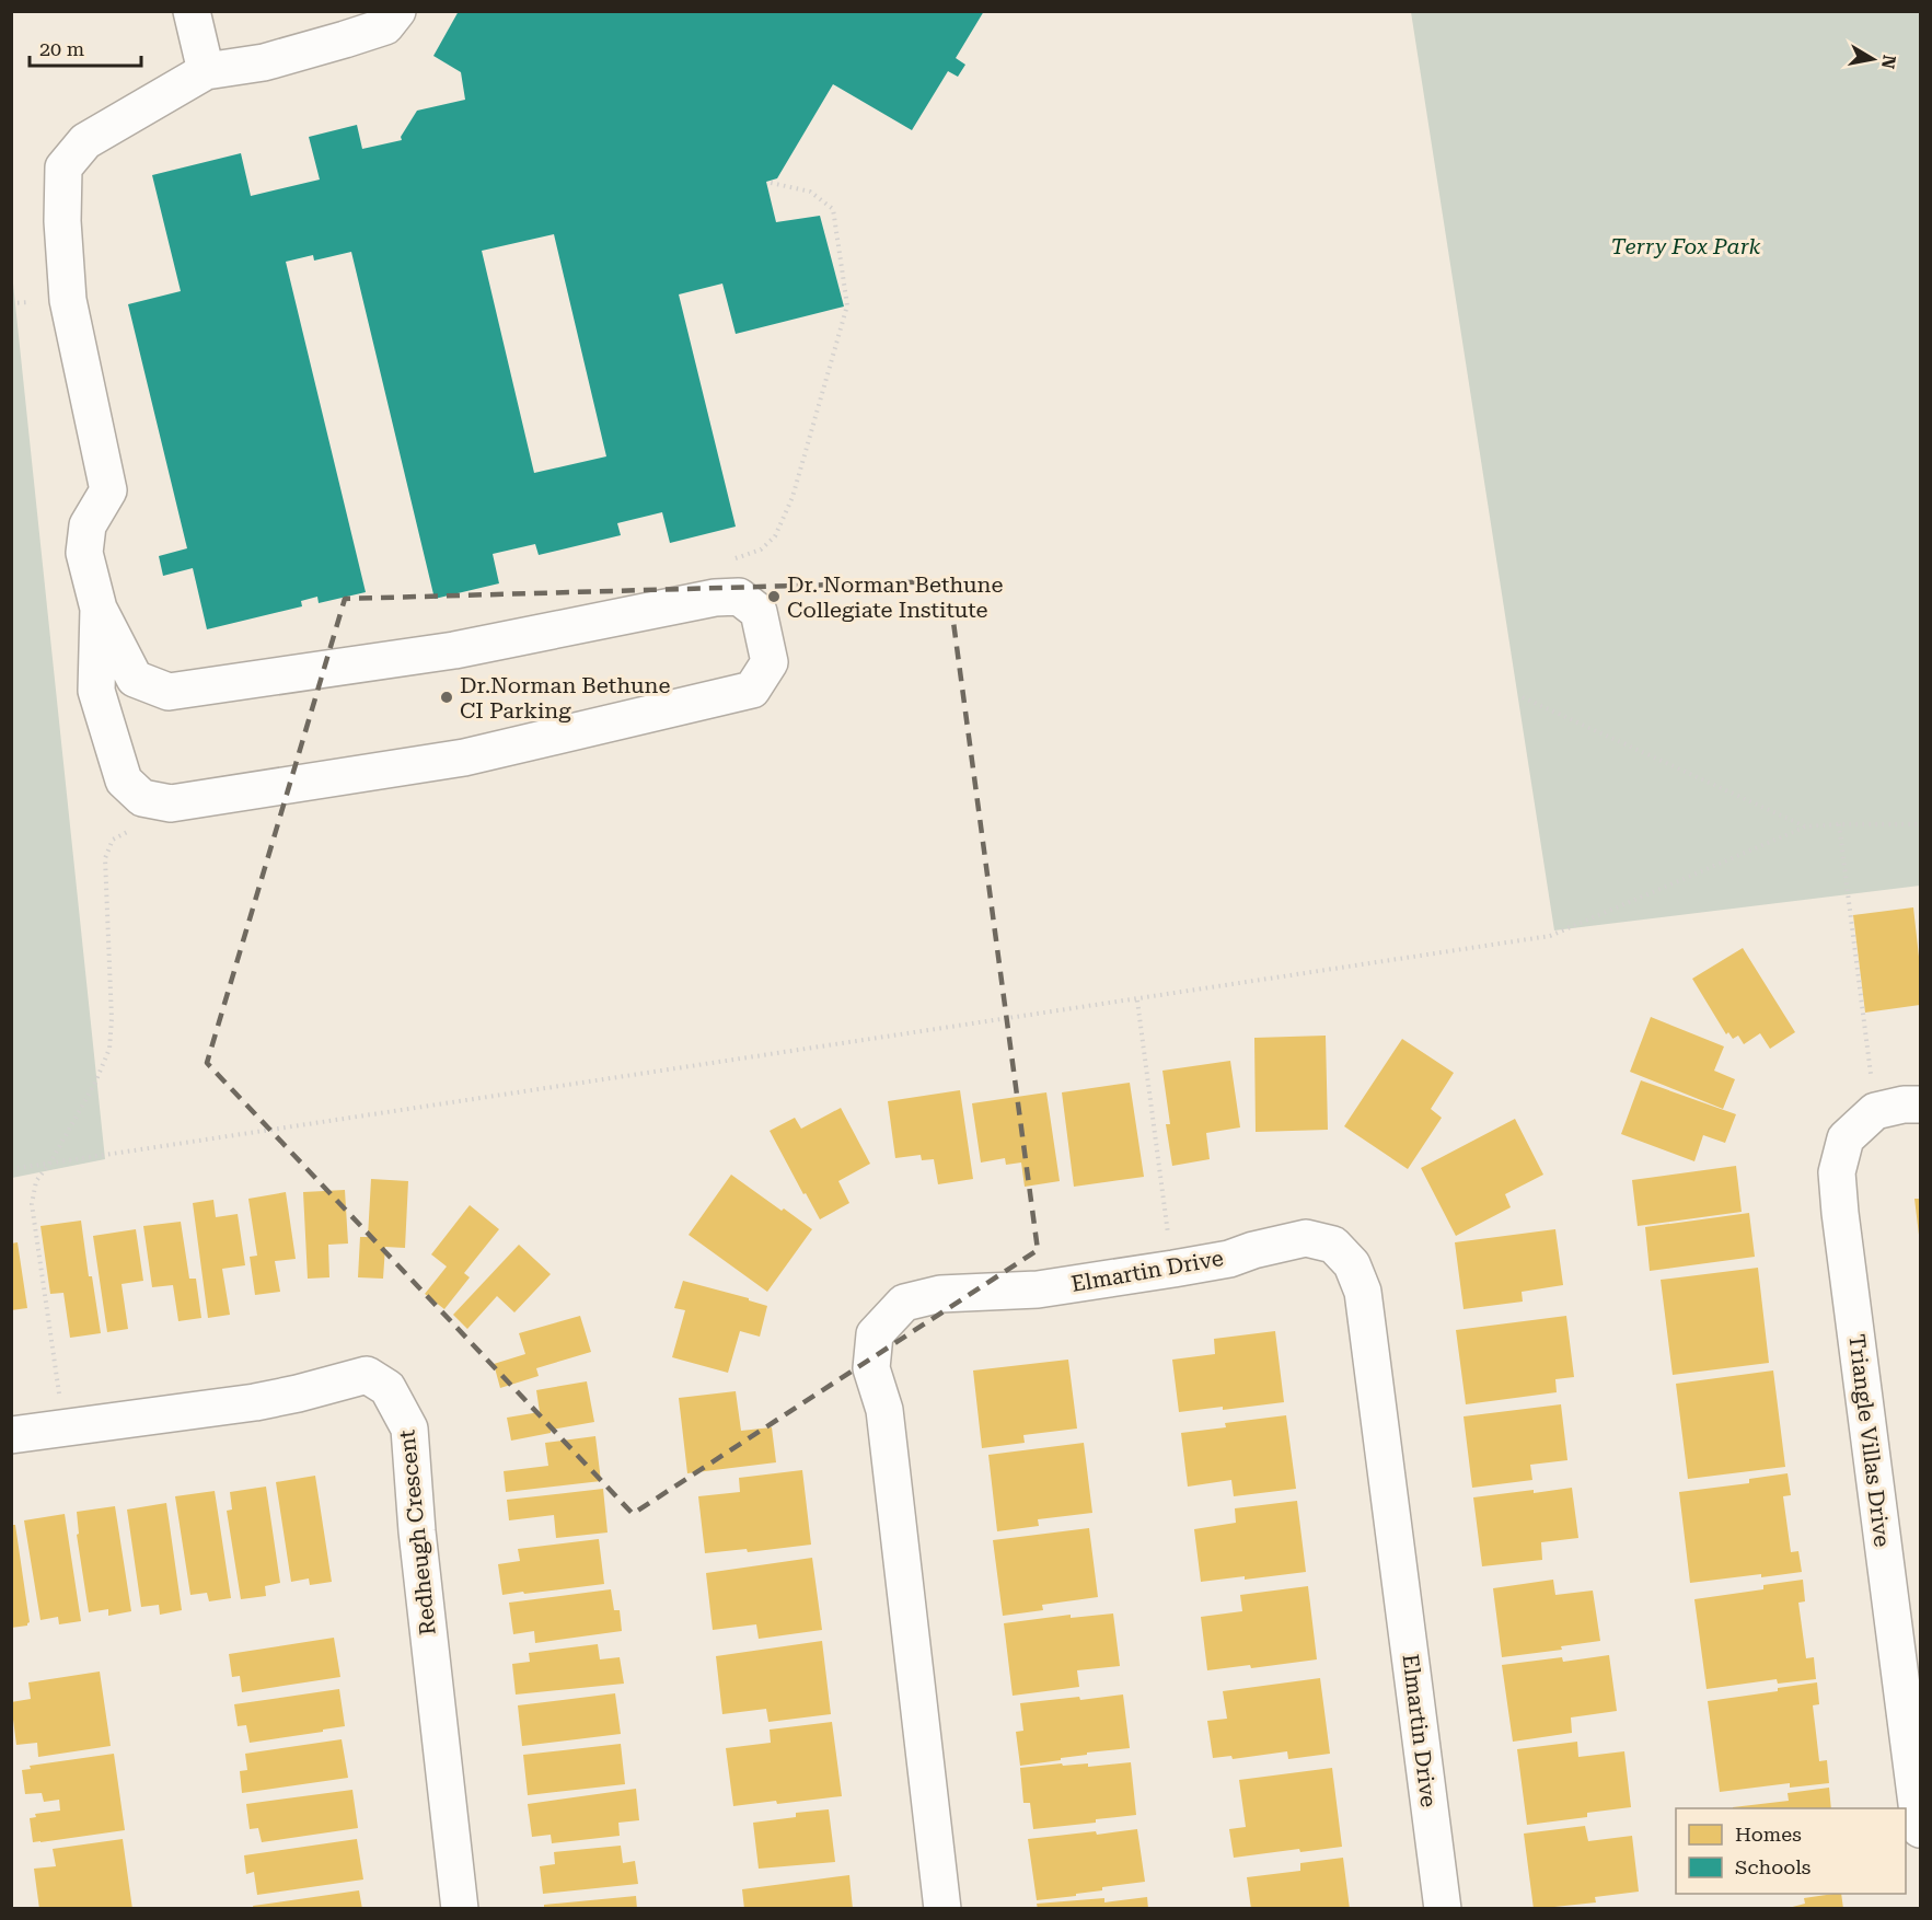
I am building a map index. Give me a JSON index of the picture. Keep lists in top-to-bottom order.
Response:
{
  "streets": {
    "street": ["Elmartin Drive", "Triangle Villas Drive", "Redheugh Crescent"]
  },
  "parks": ["Terry Fox Park"],
  "places": ["Dr. Norman Bethune Collegiate Institute", "Dr.Norman Bethune CI Parking"],
  "legend": ["Homes", "Schools"],
  "scale_bar": "20 m",
  "north": "right"
}
